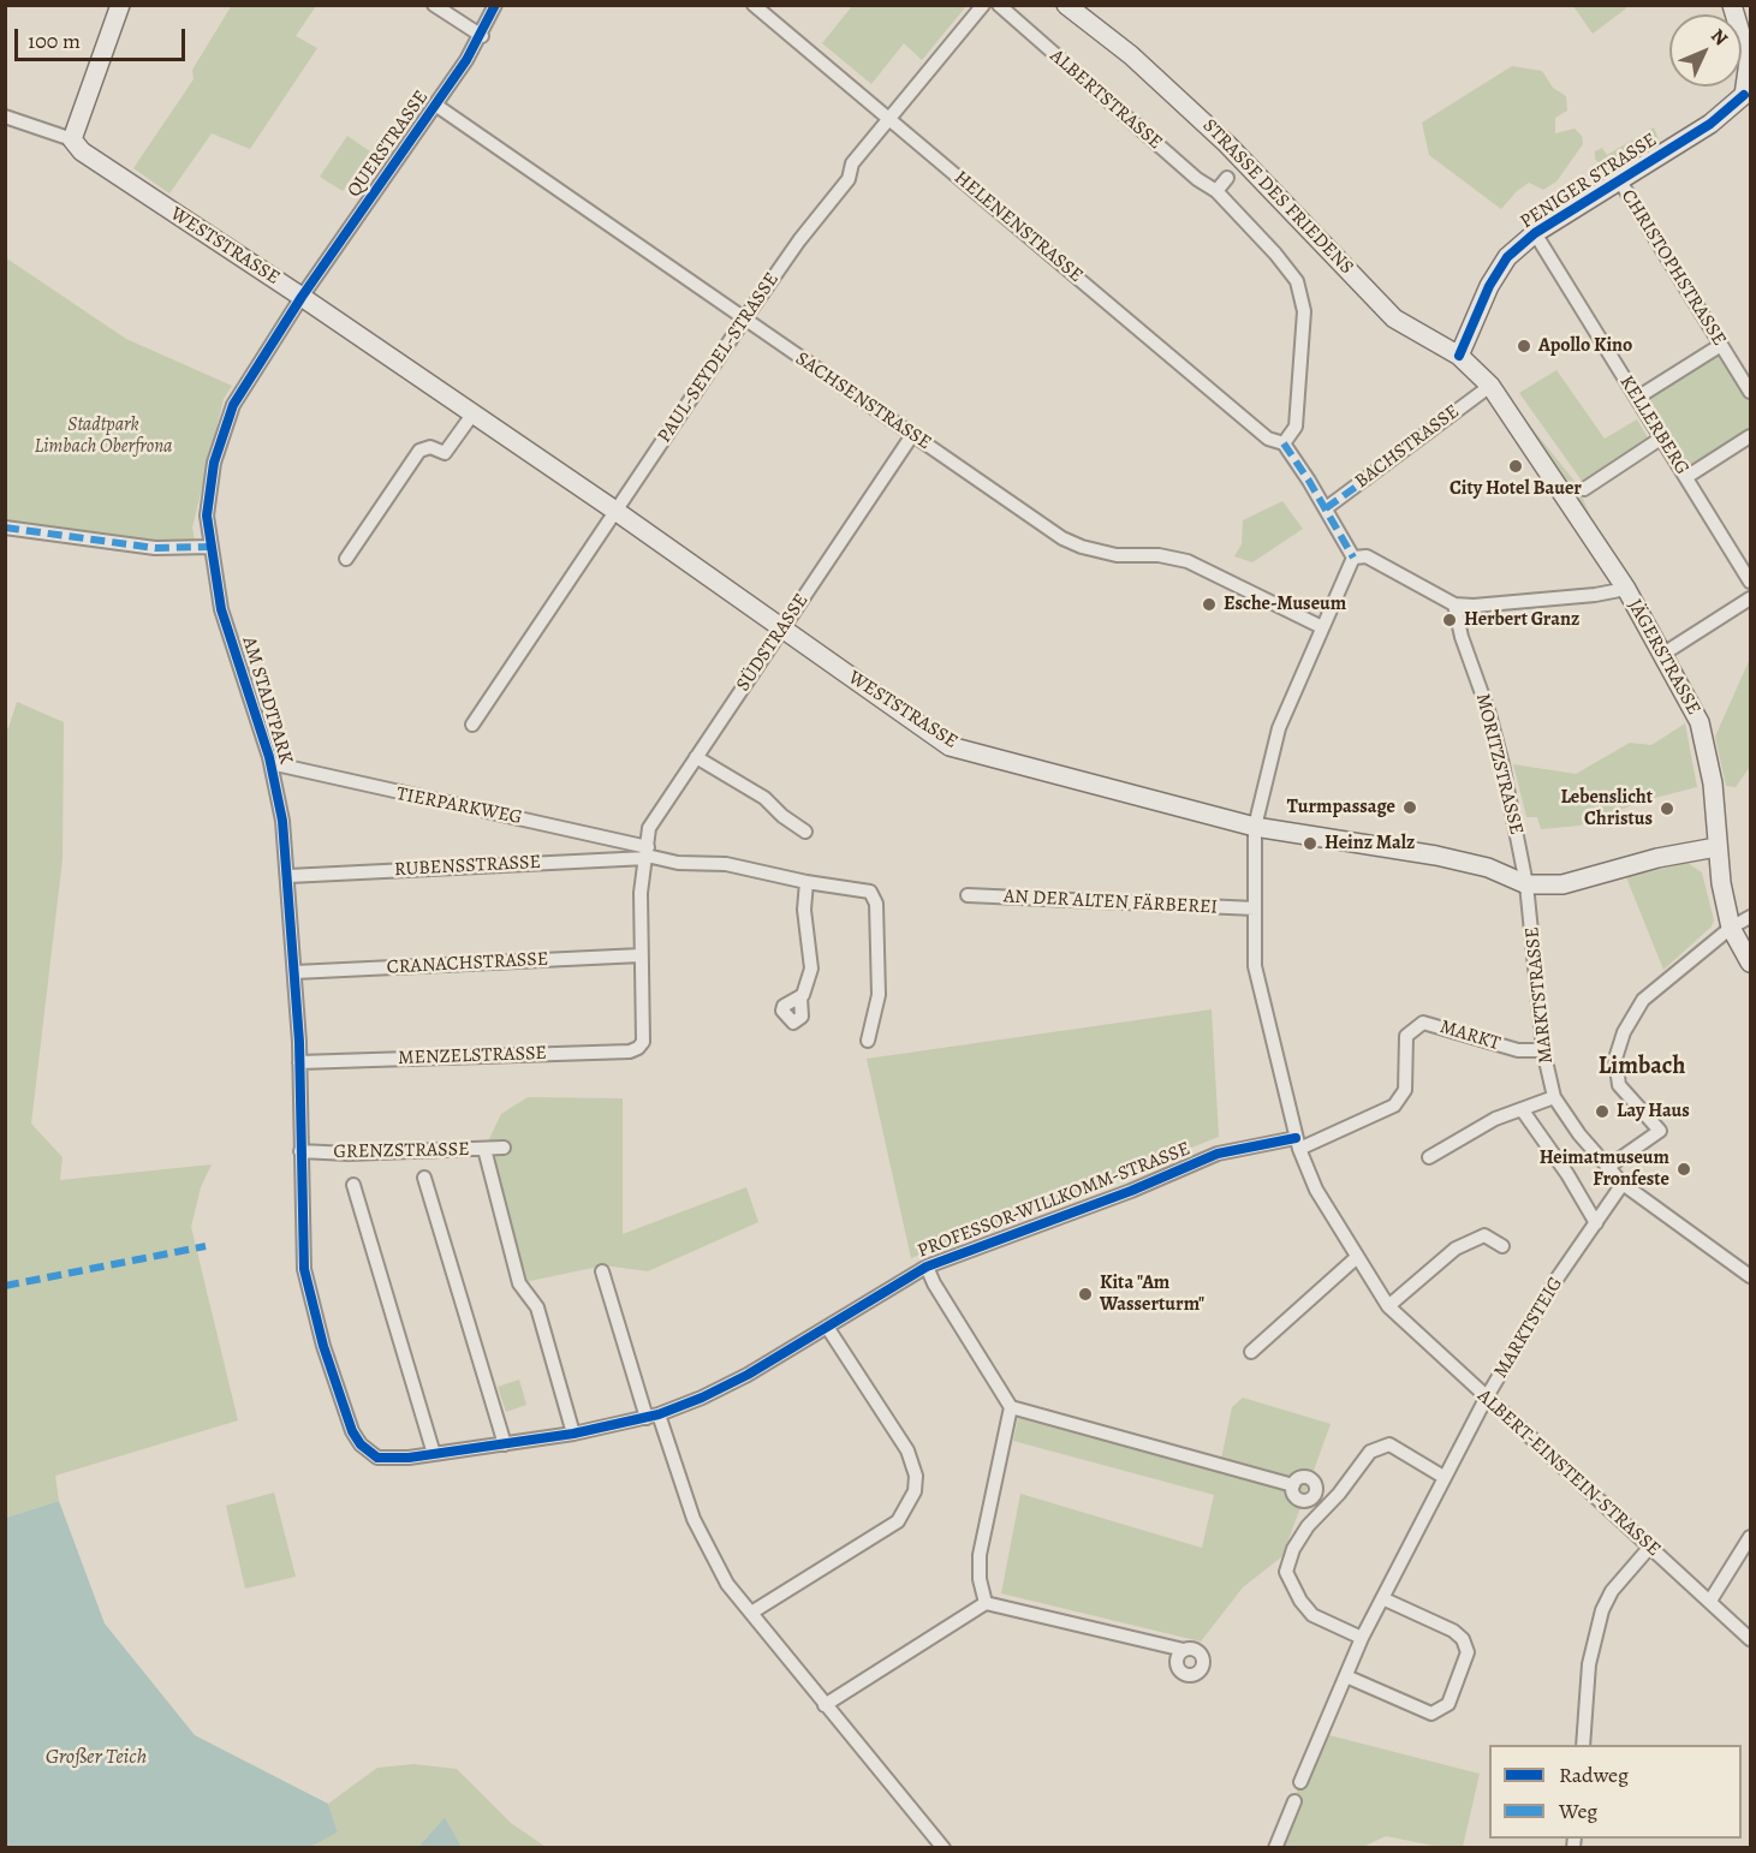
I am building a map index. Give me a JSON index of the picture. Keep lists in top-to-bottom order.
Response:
{
  "streets": {
    "main road": [
      "PENIGER STRASSE",
      "STRASSE DES FRIEDENS",
      "WESTSTRASSE",
      "JÄGERSTRASSE"
    ],
    "street": [
      "ALBERTSTRASSE",
      "QUERSTRASSE",
      "HELENENSTRASSE",
      "CHRISTOPHSTRASSE",
      "PAUL-SEYDEL-STRASSE",
      "SACHSENSTRASSE",
      "KELLERBERG",
      "BACHSTRASSE",
      "SÜDSTRASSE",
      "AM STADTPARK",
      "MORITZSTRASSE",
      "TIERPARKWEG",
      "RUBENSSTRASSE",
      "AN DER ALTEN FÄRBEREI",
      "CRANACHSTRASSE",
      "MARKTSTRASSE",
      "MARKT",
      "MENZELSTRASSE",
      "GRENZSTRASSE",
      "PROFESSOR-WILLKOMM-STRASSE",
      "MARKTSTEIG",
      "ALBERT-EINSTEIN-STRASSE"
    ]
  },
  "crossings": [
    ["ALBERTSTRASSE", "HELENENSTRASSE"],
    ["QUERSTRASSE", "WESTSTRASSE"],
    ["QUERSTRASSE", "SACHSENSTRASSE"],
    ["QUERSTRASSE", "AM STADTPARK"],
    ["PENIGER STRASSE", "STRASSE DES FRIEDENS"],
    ["PENIGER STRASSE", "CHRISTOPHSTRASSE"],
    ["PENIGER STRASSE", "KELLERBERG"],
    ["STRASSE DES FRIEDENS", "BACHSTRASSE"],
    ["STRASSE DES FRIEDENS", "JÄGERSTRASSE"],
    ["HELENENSTRASSE", "PAUL-SEYDEL-STRASSE"],
    ["WESTSTRASSE", "PAUL-SEYDEL-STRASSE"],
    ["WESTSTRASSE", "SÜDSTRASSE"],
    ["WESTSTRASSE", "AM STADTPARK"],
    ["WESTSTRASSE", "MORITZSTRASSE"],
    ["WESTSTRASSE", "MARKTSTRASSE"],
    ["WESTSTRASSE", "ALBERT-EINSTEIN-STRASSE"],
    ["PAUL-SEYDEL-STRASSE", "SACHSENSTRASSE"],
    ["SACHSENSTRASSE", "SÜDSTRASSE"],
    ["SACHSENSTRASSE", "ALBERT-EINSTEIN-STRASSE"],
    ["BACHSTRASSE", "JÄGERSTRASSE"],
    ["SÜDSTRASSE", "TIERPARKWEG"],
    ["SÜDSTRASSE", "RUBENSSTRASSE"],
    ["SÜDSTRASSE", "CRANACHSTRASSE"],
    ["SÜDSTRASSE", "MENZELSTRASSE"],
    ["AM STADTPARK", "TIERPARKWEG"],
    ["AM STADTPARK", "RUBENSSTRASSE"],
    ["AM STADTPARK", "CRANACHSTRASSE"],
    ["AM STADTPARK", "MENZELSTRASSE"],
    ["AM STADTPARK", "GRENZSTRASSE"],
    ["AM STADTPARK", "PROFESSOR-WILLKOMM-STRASSE"],
    ["MORITZSTRASSE", "MARKTSTRASSE"],
    ["TIERPARKWEG", "RUBENSSTRASSE"],
    ["AN DER ALTEN FÄRBEREI", "ALBERT-EINSTEIN-STRASSE"],
    ["MARKTSTRASSE", "MARKT"],
    ["MARKTSTRASSE", "MARKTSTEIG"],
    ["MARKT", "PROFESSOR-WILLKOMM-STRASSE"],
    ["MARKT", "ALBERT-EINSTEIN-STRASSE"],
    ["PROFESSOR-WILLKOMM-STRASSE", "ALBERT-EINSTEIN-STRASSE"],
    ["MARKTSTEIG", "ALBERT-EINSTEIN-STRASSE"]
  ],
  "districts": ["Limbach"],
  "water": ["Großer Teich"],
  "parks": ["Stadtpark Limbach Oberfrona"],
  "places": [
    "Apollo Kino",
    "City Hotel Bauer",
    "Esche-Museum",
    "Herbert Granz",
    "Turmpassage",
    "Lebenslicht Christus",
    "Heinz Malz",
    "Lay Haus",
    "Heimatmuseum Fronfeste",
    "Kita \"Am Wasserturm\""
  ],
  "legend": ["Radweg", "Weg"],
  "scale_bar": "100 m",
  "north": "top right"
}
